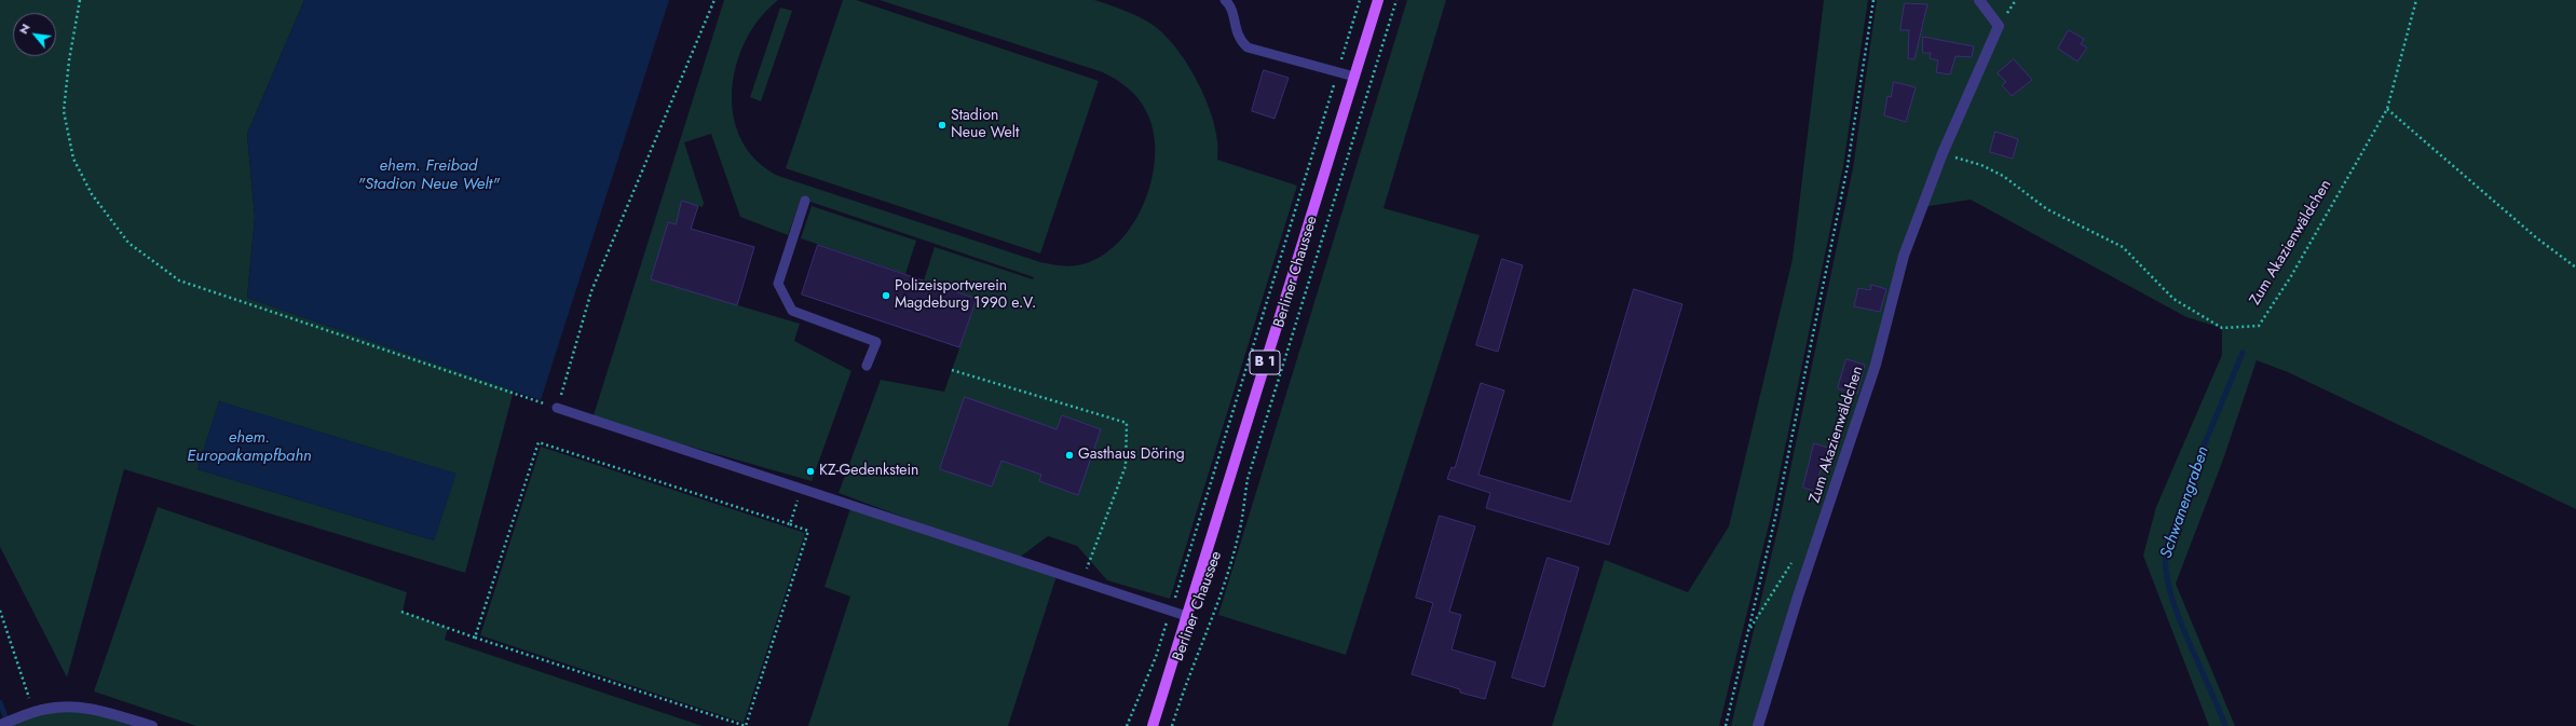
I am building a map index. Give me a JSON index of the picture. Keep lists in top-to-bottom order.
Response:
{
  "streets": {
    "main road": ["Berliner Chaussee", "B 1"],
    "street": ["Zum Akazienwäldchen"]
  },
  "water": ["ehem. Freibad \"Stadion Neue Welt\"", "ehem. Europakampfbahn", "Schwanengraben"],
  "places": [
    "Stadion Neue Welt",
    "Polizeisportverein Magdeburg 1990 e.V.",
    "Gasthaus Döring",
    "KZ-Gedenkstein"
  ],
  "north": "top left"
}
